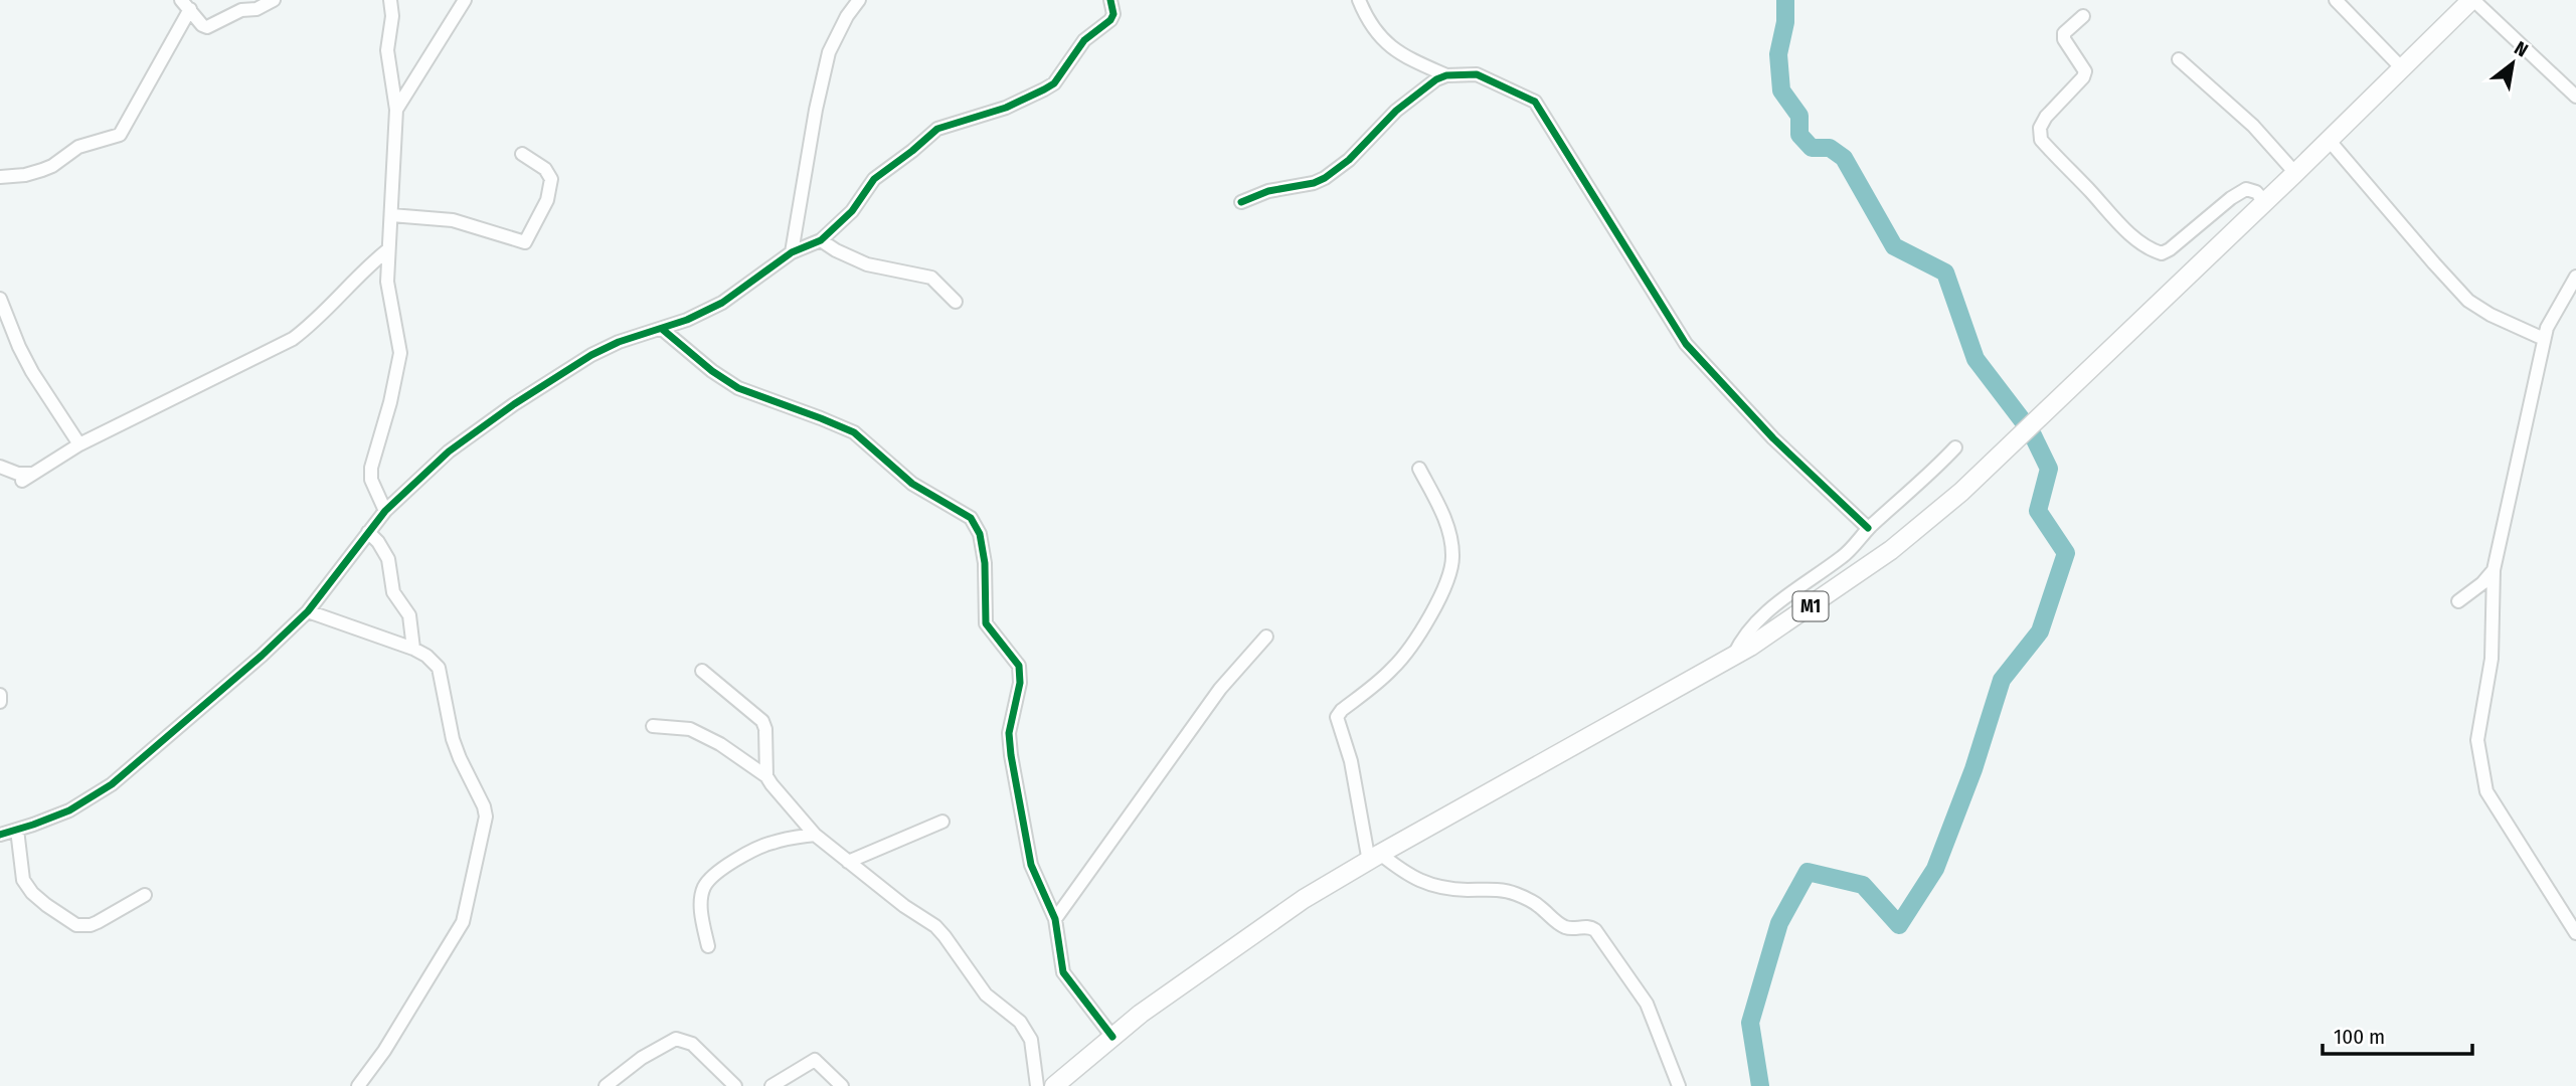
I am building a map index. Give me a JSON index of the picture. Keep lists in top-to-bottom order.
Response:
{
  "streets": {
    "highway": ["M1"]
  },
  "scale_bar": "100 m",
  "north": "top right"
}
